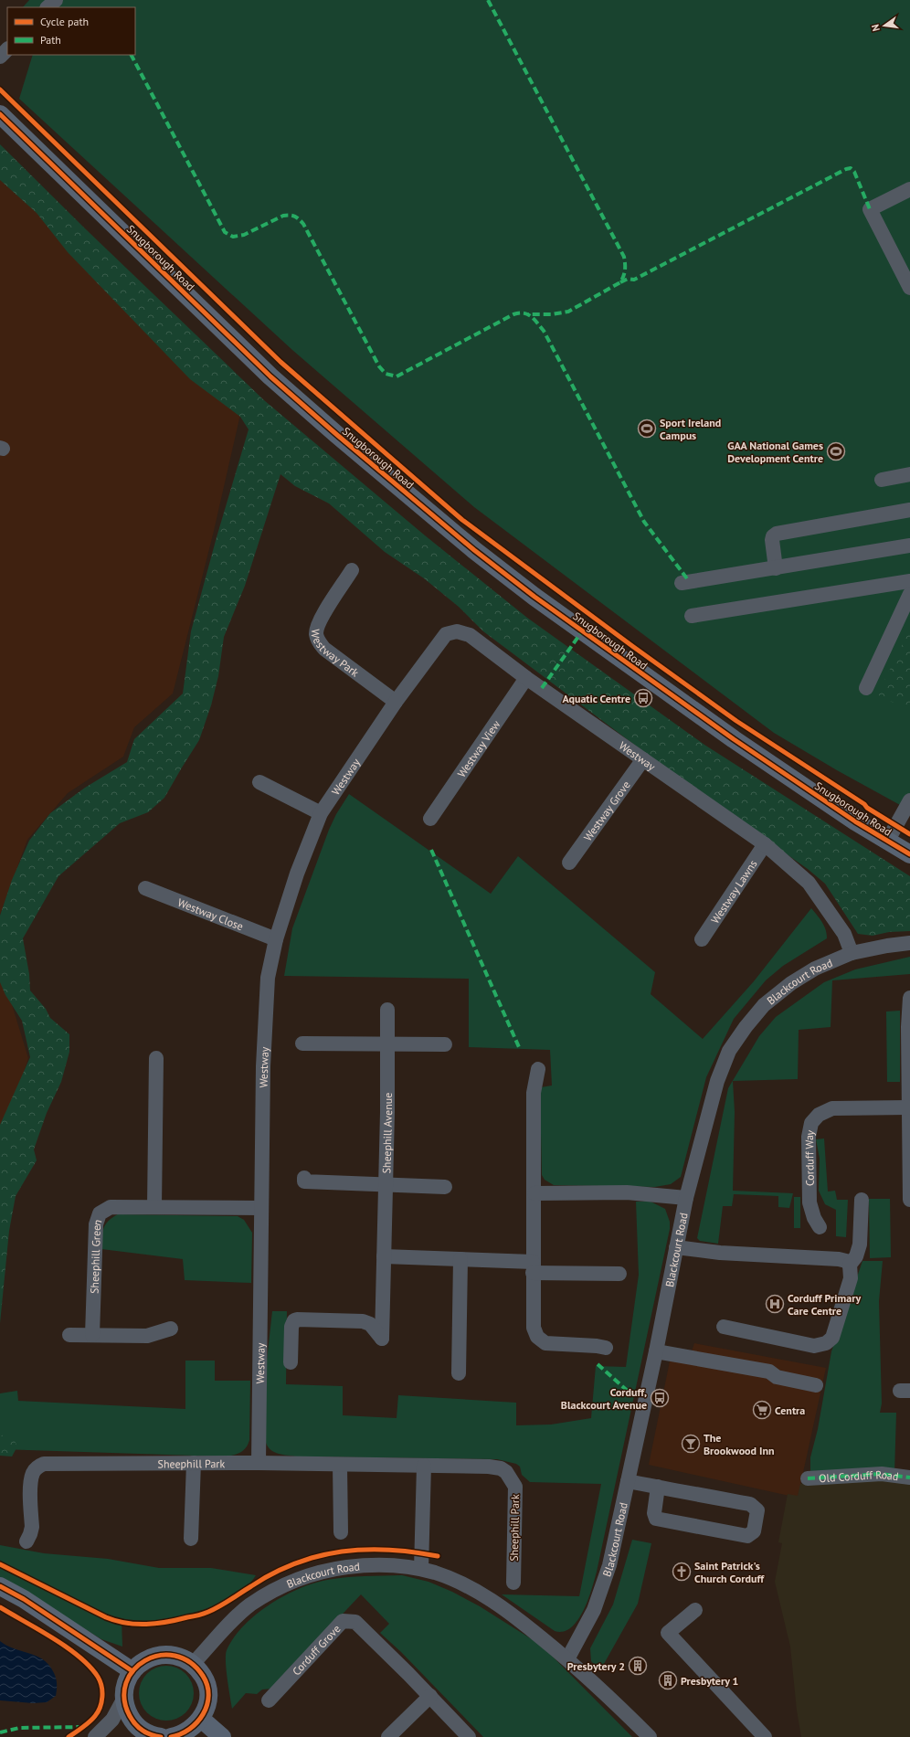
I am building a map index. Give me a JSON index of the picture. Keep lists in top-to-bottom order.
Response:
{
  "streets": {
    "main road": ["Snugborough Road"],
    "street": [
      "Westway Park",
      "Westway View",
      "Westway",
      "Westway Grove",
      "Westway Lawns",
      "Westway Close",
      "Blackcourt Road",
      "Sheephill Avenue",
      "Corduff Way",
      "Sheephill Green",
      "Sheephill Park",
      "Old Corduff Road",
      "Corduff Grove"
    ]
  },
  "crossings": [
    ["Westway Park", "Westway"],
    ["Westway View", "Westway"],
    ["Westway", "Westway Grove"],
    ["Westway", "Westway Lawns"],
    ["Westway", "Westway Close"],
    ["Westway", "Blackcourt Road"],
    ["Westway", "Sheephill Green"],
    ["Westway", "Sheephill Park"]
  ],
  "places": {
    "sports": ["Sport Ireland Campus", "GAA National Games Development Centre"],
    "bus stop": ["Aquatic Centre", "Corduff, Blackcourt Avenue"],
    "hospital": ["Corduff Primary Care Centre"],
    "supermarket": ["Centra"],
    "bar": ["The Brookwood Inn"],
    "church": ["Saint Patrick's Church Corduff"],
    "building": ["Presbytery 2", "Presbytery 1"]
  },
  "legend": ["Cycle path", "Path"],
  "north": "left"
}
